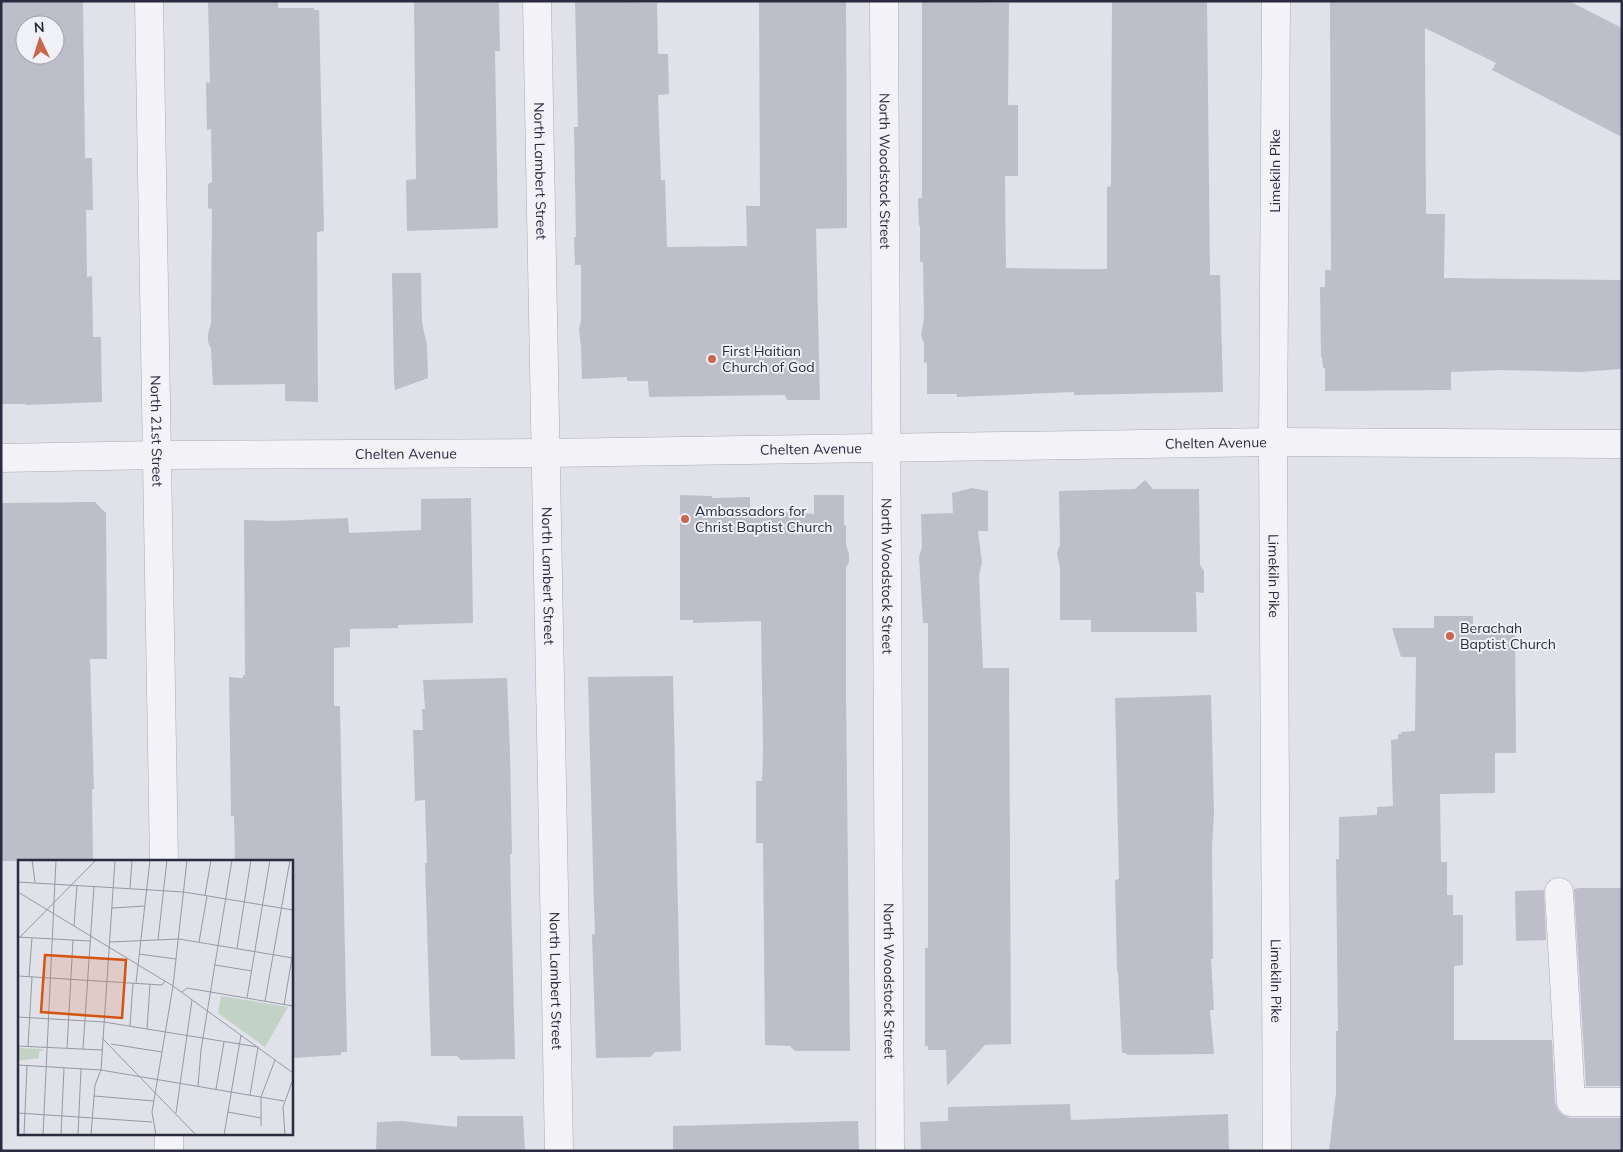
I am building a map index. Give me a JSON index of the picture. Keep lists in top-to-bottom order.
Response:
{
  "streets": {
    "street": [
      "North Lambert Street",
      "North Woodstock Street",
      "Limekiln Pike",
      "North 21st Street",
      "Chelten Avenue"
    ]
  },
  "crossings": [
    ["North Lambert Street", "Chelten Avenue"],
    ["North Woodstock Street", "Chelten Avenue"],
    ["Limekiln Pike", "Chelten Avenue"],
    ["North 21st Street", "Chelten Avenue"]
  ],
  "places": ["First Haitian Church of God", "Ambassadors for Christ Baptist Church", "Berachah Baptist Church"],
  "north": "top"
}
